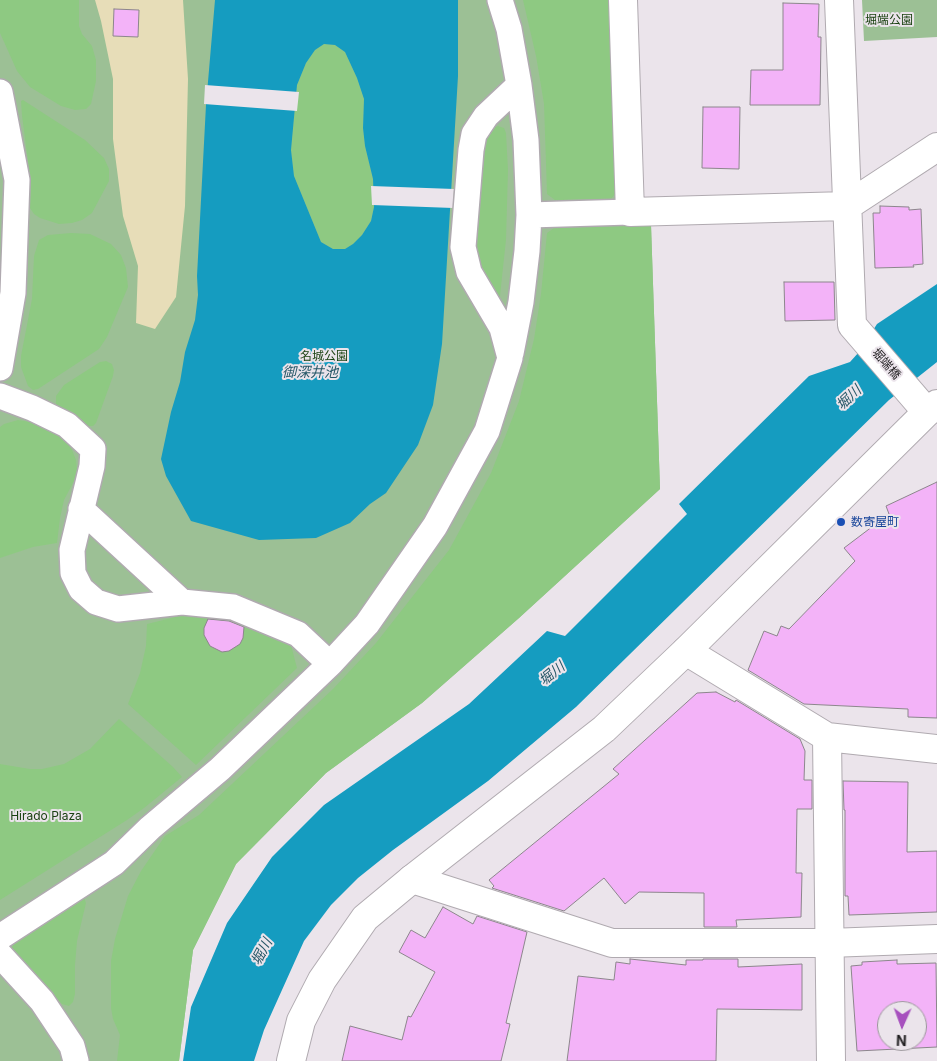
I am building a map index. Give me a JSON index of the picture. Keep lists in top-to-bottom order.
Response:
{
  "streets": {
    "street": ["堀端橋"]
  },
  "water": ["御深井池", "堀川"],
  "parks": ["堀端公園", "名城公園", "Hirado Plaza"],
  "places": ["数寄屋町"],
  "north": "bottom"
}
